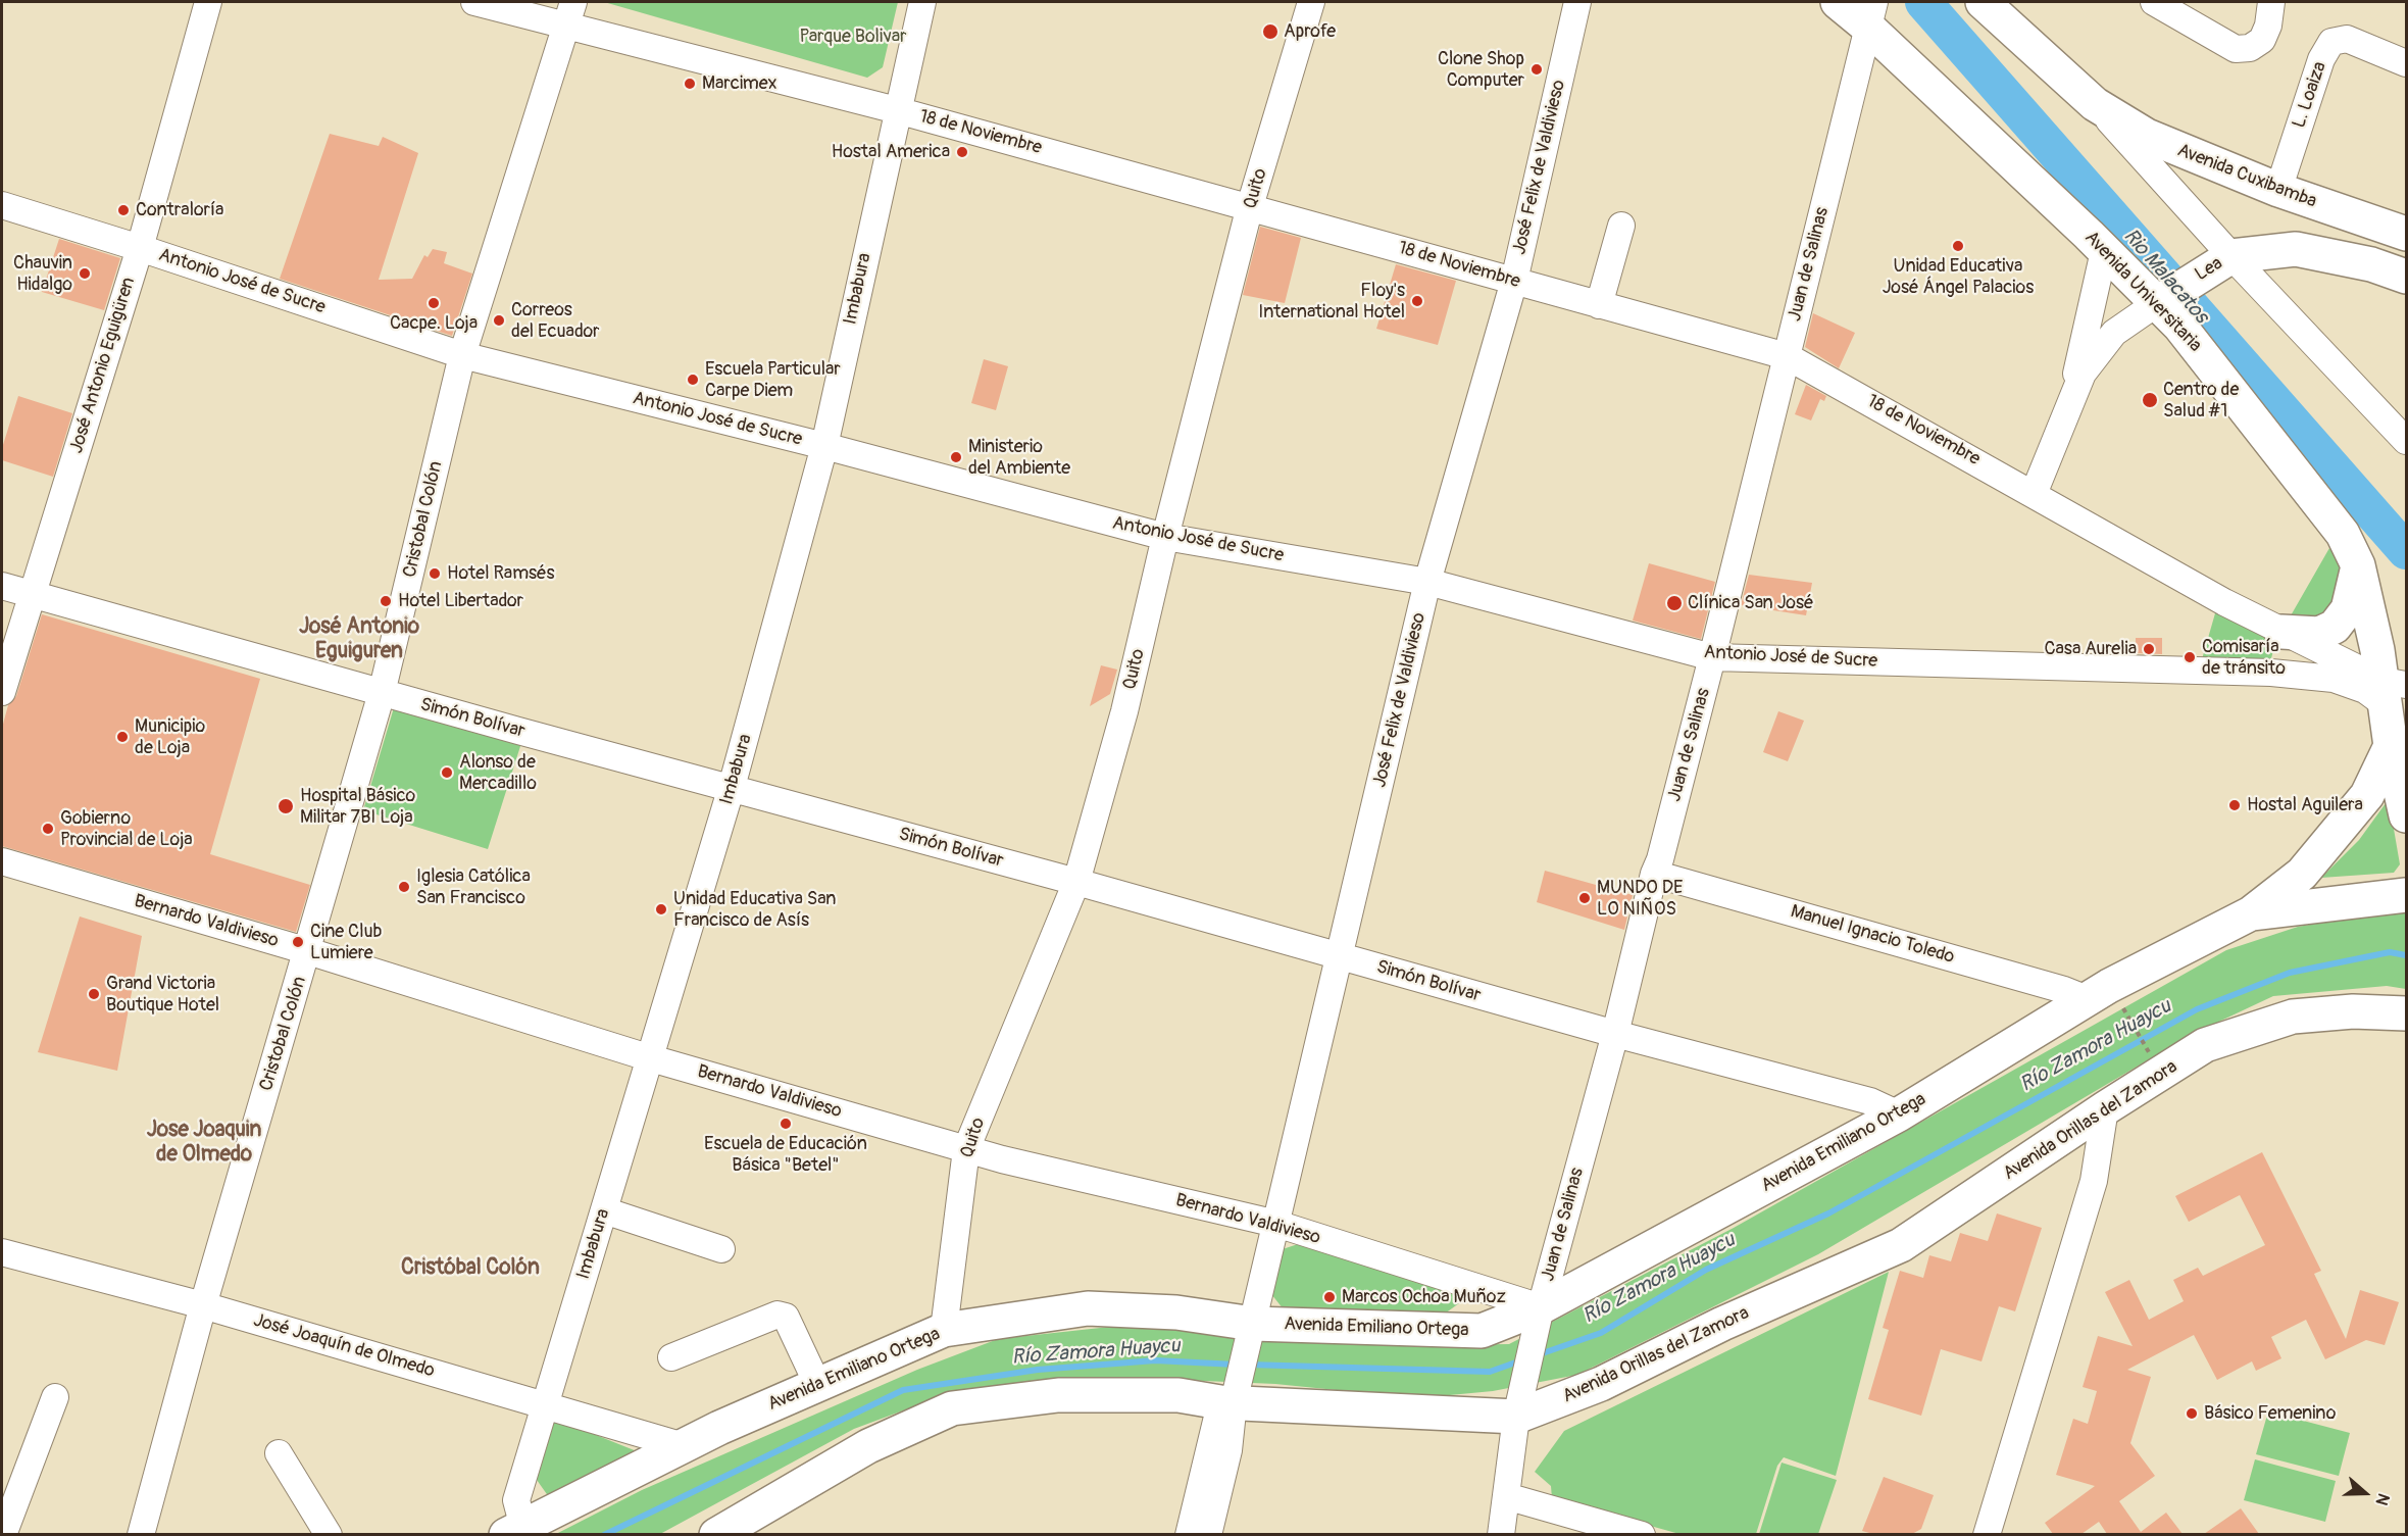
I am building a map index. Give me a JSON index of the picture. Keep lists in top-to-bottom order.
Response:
{
  "streets": {
    "main road": [
      "Avenida Cuxibamba",
      "Lea",
      "Avenida Universitaria",
      "Avenida Orillas del Zamora",
      "Avenida Emiliano Ortega"
    ],
    "street": [
      "L. Loaiza",
      "18 de Noviembre",
      "José Felix de Valdivieso",
      "Quito",
      "Juan de Salinas",
      "Antonio José de Sucre",
      "Imbabura",
      "José Antonio Eguigüren",
      "Cristobal Colón",
      "Simón Bolívar",
      "Bernardo Valdivieso",
      "Manuel Ignacio Toledo",
      "José Joaquín de Olmedo"
    ]
  },
  "crossings": [
    ["L. Loaiza", "Avenida Cuxibamba"],
    ["18 de Noviembre", "José Felix de Valdivieso"],
    ["18 de Noviembre", "Quito"],
    ["18 de Noviembre", "Juan de Salinas"],
    ["18 de Noviembre", "Antonio José de Sucre"],
    ["18 de Noviembre", "Imbabura"],
    ["18 de Noviembre", "Avenida Universitaria"],
    ["18 de Noviembre", "Cristobal Colón"],
    ["José Felix de Valdivieso", "Antonio José de Sucre"],
    ["José Felix de Valdivieso", "Simón Bolívar"],
    ["José Felix de Valdivieso", "Bernardo Valdivieso"],
    ["José Felix de Valdivieso", "Avenida Orillas del Zamora"],
    ["José Felix de Valdivieso", "Avenida Emiliano Ortega"],
    ["Quito", "Antonio José de Sucre"],
    ["Quito", "Simón Bolívar"],
    ["Quito", "Bernardo Valdivieso"],
    ["Quito", "Avenida Emiliano Ortega"],
    ["Juan de Salinas", "Antonio José de Sucre"],
    ["Juan de Salinas", "Avenida Universitaria"],
    ["Juan de Salinas", "Simón Bolívar"],
    ["Juan de Salinas", "Bernardo Valdivieso"],
    ["Juan de Salinas", "Manuel Ignacio Toledo"],
    ["Juan de Salinas", "Avenida Orillas del Zamora"],
    ["Juan de Salinas", "Avenida Emiliano Ortega"],
    ["Lea", "Avenida Universitaria"],
    ["Antonio José de Sucre", "Imbabura"],
    ["Antonio José de Sucre", "Avenida Universitaria"],
    ["Antonio José de Sucre", "José Antonio Eguigüren"],
    ["Antonio José de Sucre", "Cristobal Colón"],
    ["Imbabura", "Simón Bolívar"],
    ["Imbabura", "Bernardo Valdivieso"],
    ["Imbabura", "Avenida Emiliano Ortega"],
    ["Imbabura", "José Joaquín de Olmedo"],
    ["José Antonio Eguigüren", "Simón Bolívar"],
    ["Cristobal Colón", "Simón Bolívar"],
    ["Cristobal Colón", "Bernardo Valdivieso"],
    ["Cristobal Colón", "José Joaquín de Olmedo"],
    ["Simón Bolívar", "Avenida Emiliano Ortega"],
    ["Bernardo Valdivieso", "Avenida Emiliano Ortega"],
    ["Manuel Ignacio Toledo", "Avenida Emiliano Ortega"],
    ["Avenida Emiliano Ortega", "José Joaquín de Olmedo"]
  ],
  "districts": ["José Antonio Eguiguren", "Jose Joaquin de Olmedo", "Cristóbal Colón"],
  "water": ["Rio Malacatos", "Río Zamora Huaycu"],
  "parks": ["Parque Bolivar"],
  "places": [
    "Aprofe",
    "Clone Shop Computer",
    "Marcimex",
    "Hostal America",
    "Contraloría",
    "Unidad Educativa José Ángel Palacios",
    "Chauvin Hidalgo",
    "Floy's International Hotel",
    "Cacpe. Loja",
    "Correos del Ecuador",
    "Escuela Particular Carpe Diem",
    "Centro de Salud #1",
    "Ministerio del Ambiente",
    "Hotel Ramsés",
    "Hotel Libertador",
    "Clínica San José",
    "Casa Aurelia",
    "Comisaría de tránsito",
    "Municipio de Loja",
    "Alonso de Mercadillo",
    "Hostal Aguilera",
    "Hospital Básico Militar 7BI Loja",
    "Gobierno Provincial de Loja",
    "Iglesia Católica San Francisco",
    "MUNDO DE LO NIÑOS",
    "Unidad Educativa San Francisco de Asís",
    "Cine Club Lumiere",
    "Grand Victoria Boutique Hotel",
    "Escuela de Educación Básica \"Betel\"",
    "Marcos Ochoa Muñoz",
    "Básico Femenino"
  ],
  "north": "right"
}
